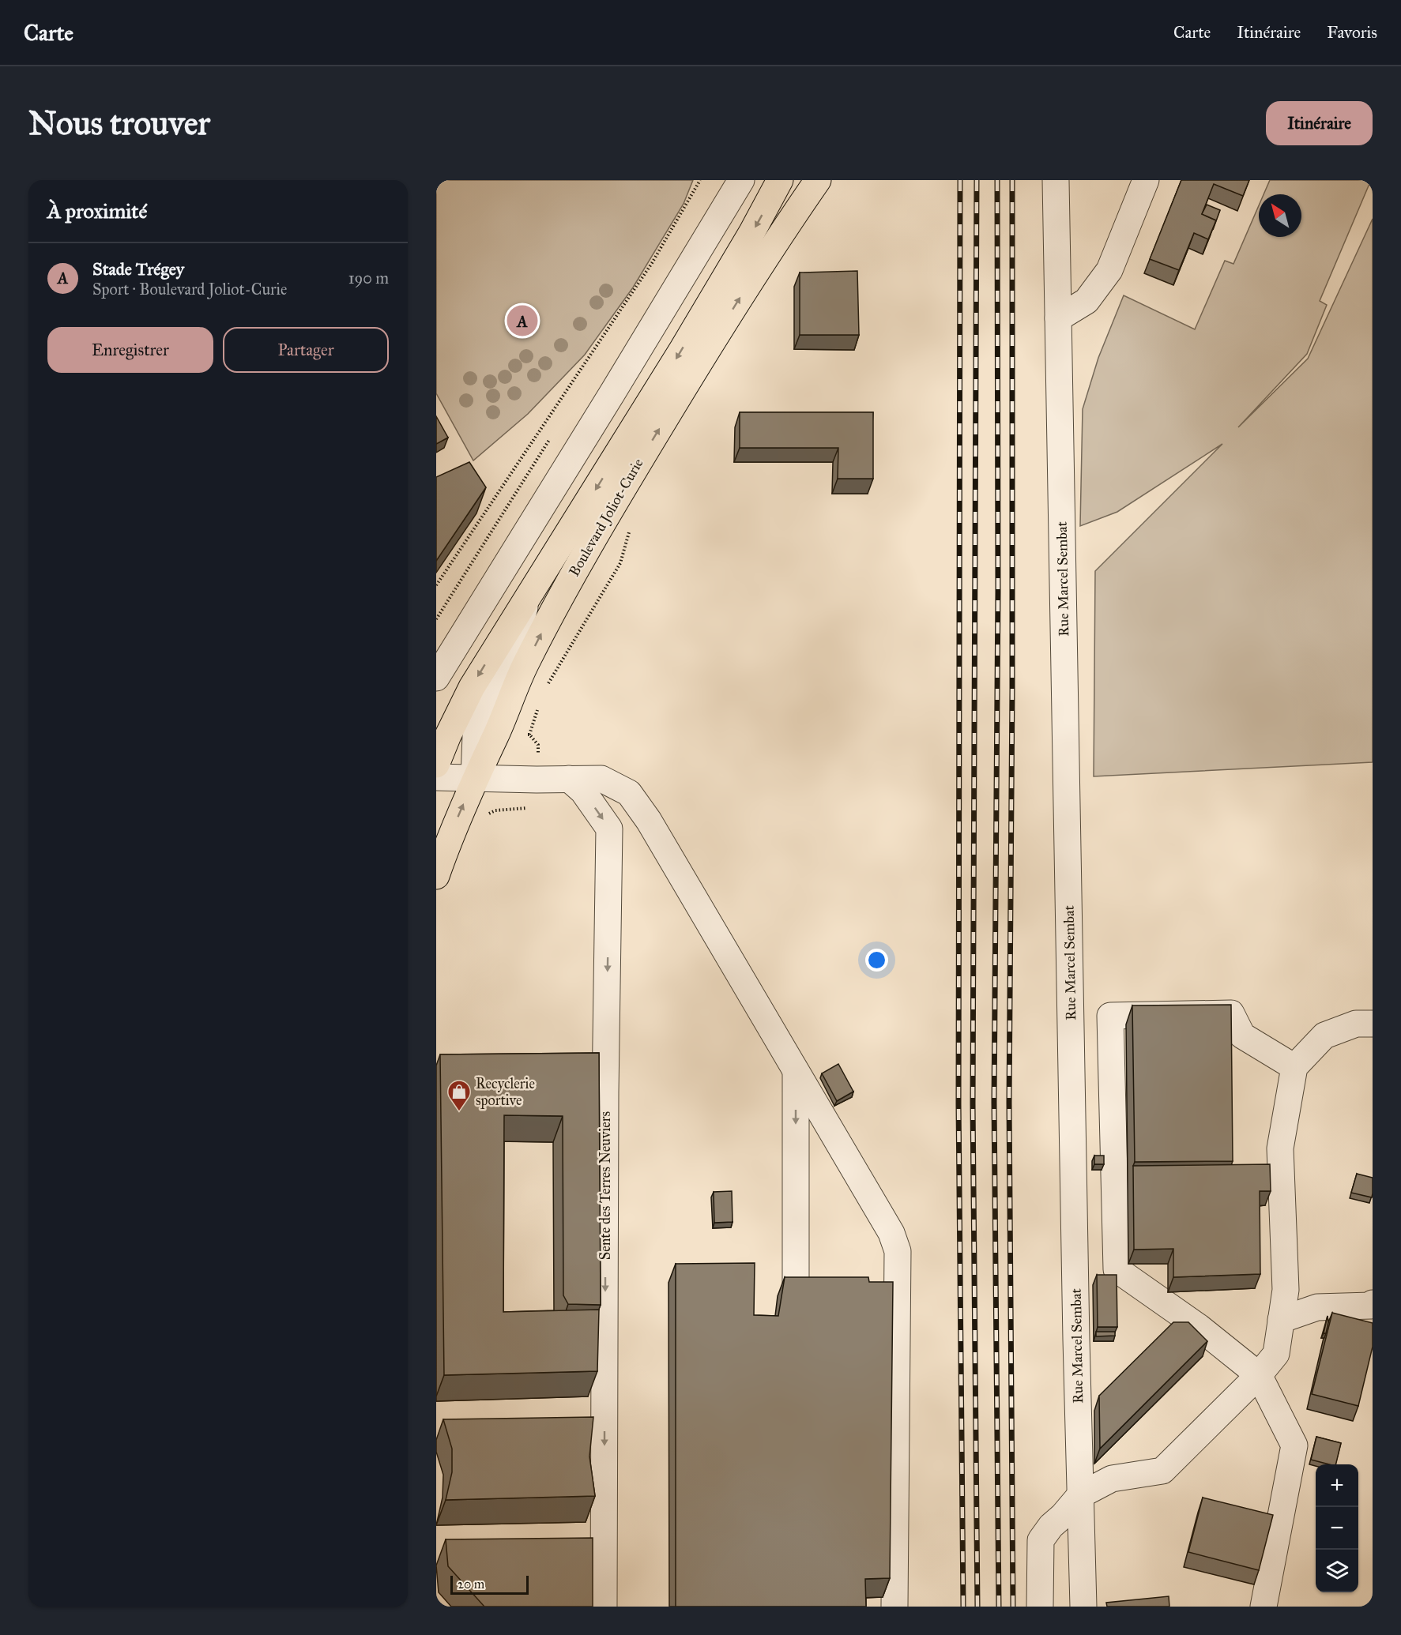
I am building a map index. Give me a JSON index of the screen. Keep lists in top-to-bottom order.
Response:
{
  "streets": {
    "main road": ["Boulevard Joliot-Curie"],
    "street": ["Rue Marcel Sembat", "Sente des Terres Neuviers"]
  },
  "places": {
    "shop": ["Recyclerie sportive"]
  },
  "scale_bar": "20 m",
  "north": "top left",
  "page": {
    "header": "Carte",
    "nav": ["Carte", "Itinéraire", "Favoris"],
    "buttons": [
      "Itinéraire",
      ["Enregistrer", "Partager"]
    ],
    "title": "Nous trouver",
    "heading": "À proximité",
    "list": [
      {
        "mark": "A",
        "name": "Stade Trégey",
        "note": "Sport · Boulevard Joliot-Curie",
        "value": "190 m"
      }
    ],
    "pins": "A",
    "map_buttons": ["+", "−"],
    "scale": "20 m"
  }
}
